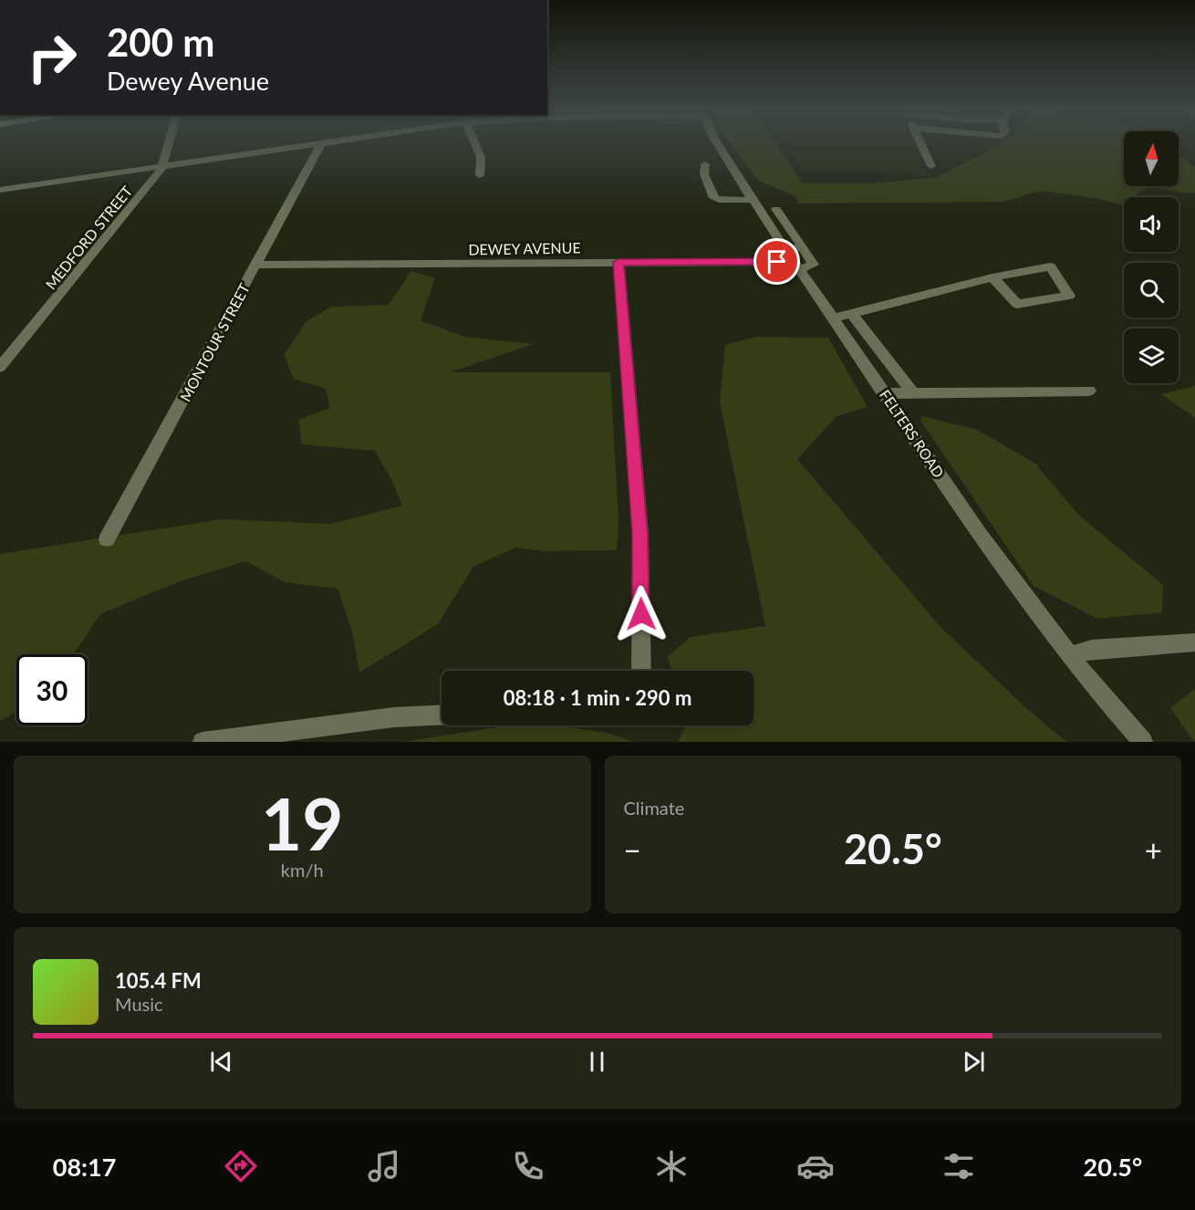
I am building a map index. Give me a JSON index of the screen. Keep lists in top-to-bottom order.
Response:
{
  "streets": {
    "street": [
      "MEDFORD STREET",
      "DEWEY AVENUE",
      "MONTOUR STREET",
      "FELTERS ROAD"
    ]
  },
  "crossings": [
    ["DEWEY AVENUE", "MONTOUR STREET"],
    ["DEWEY AVENUE", "FELTERS ROAD"]
  ],
  "north": "top",
  "page": {
    "turn": ["200 m", "Dewey Avenue"],
    "limit": "30",
    "trip": "08:18 · 1 min · 290 m",
    "tile": [
      ["19", "km/h"],
      "Climate"
    ],
    "heat": ["−", "20.5°", "+"],
    "song": ["105.4 FM", "Music"],
    "tabs": ["08:17", "20.5°"]
  }
}
